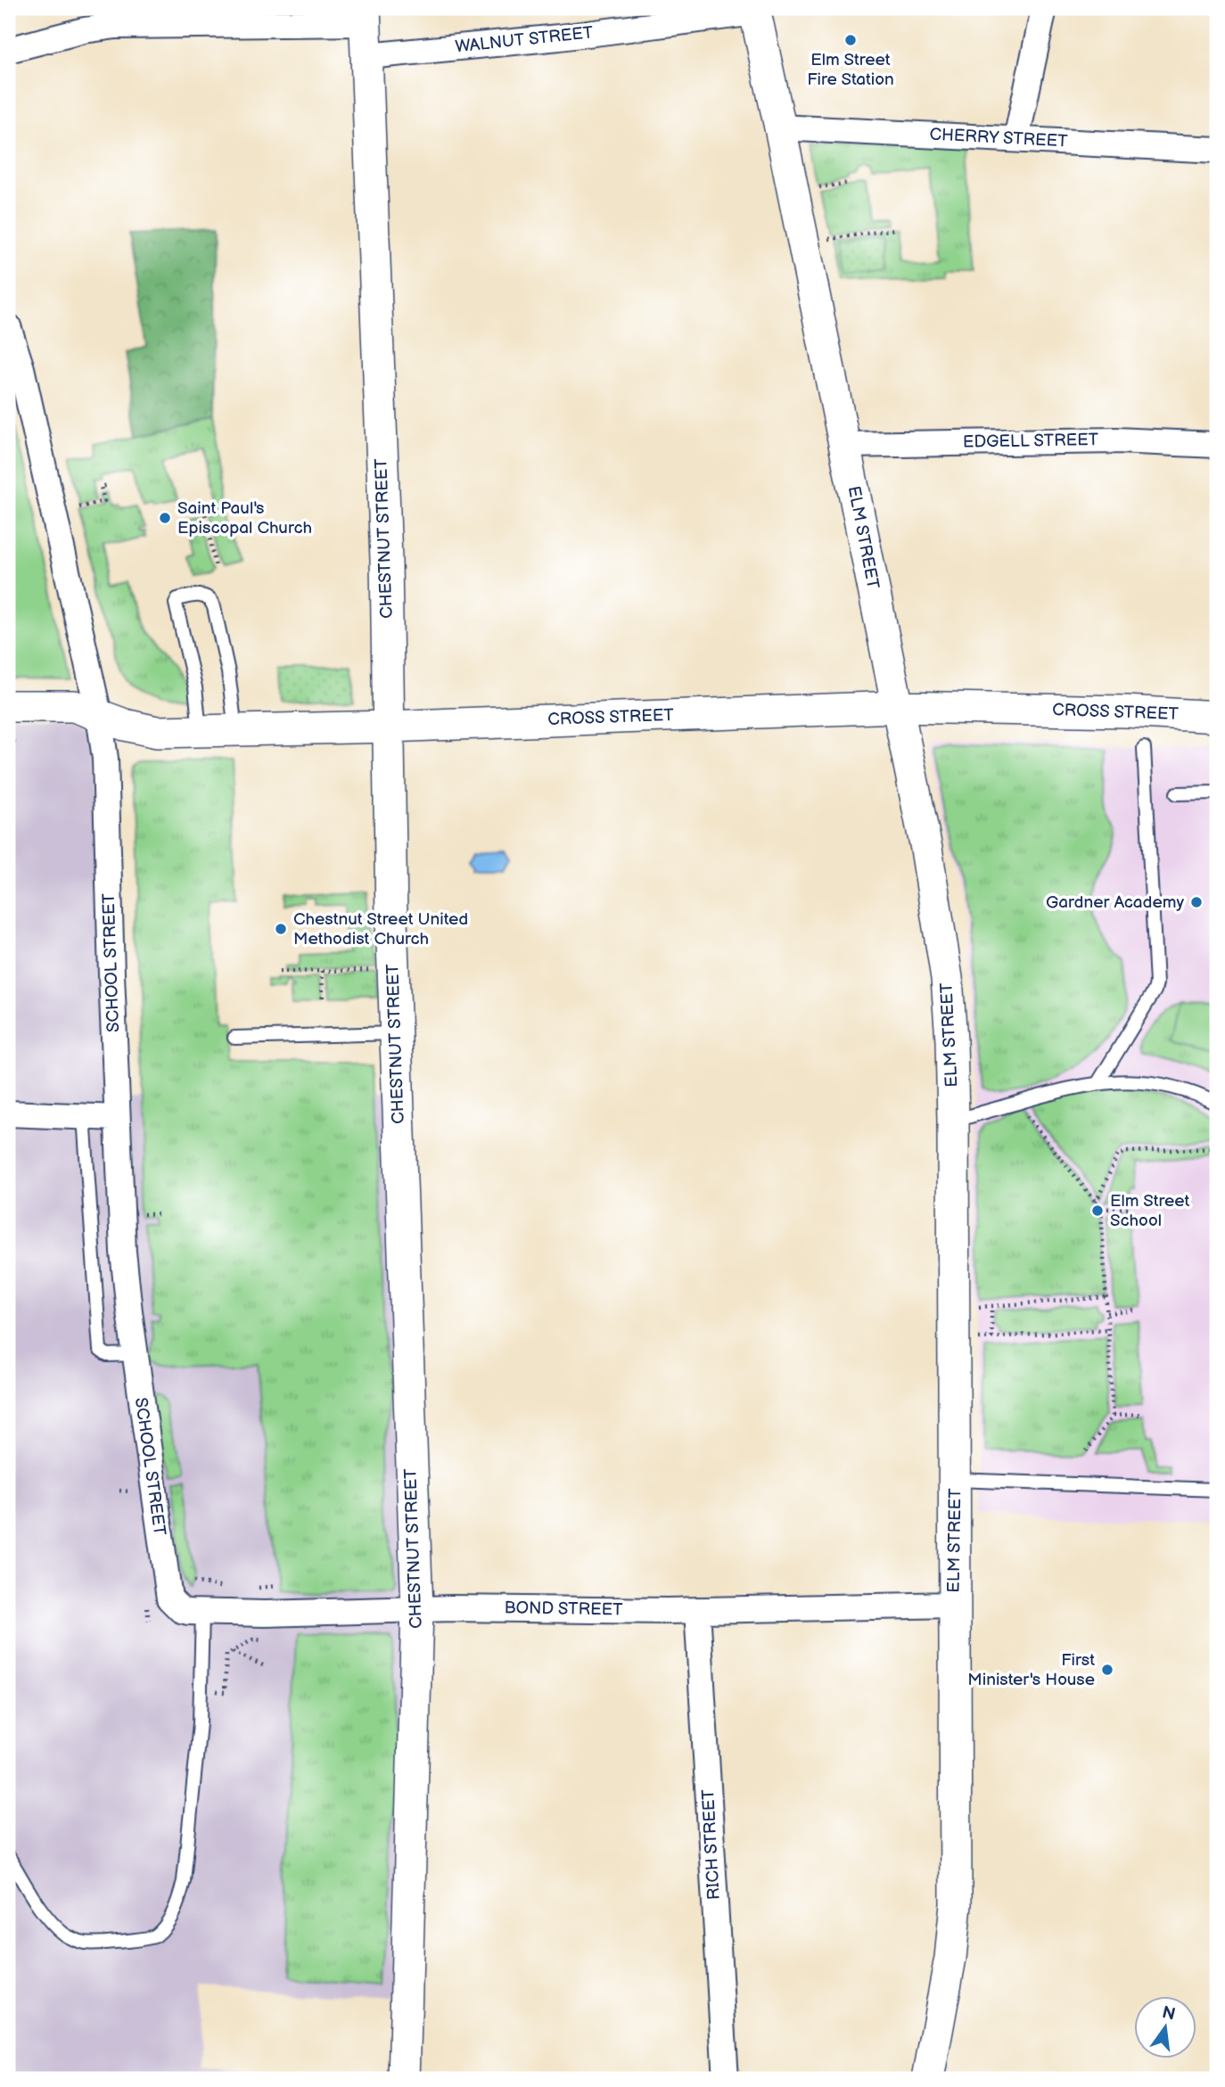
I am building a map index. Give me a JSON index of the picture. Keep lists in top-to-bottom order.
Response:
{
  "streets": {
    "street": [
      "WALNUT STREET",
      "CHERRY STREET",
      "EDGELL STREET",
      "ELM STREET",
      "CHESTNUT STREET",
      "CROSS STREET",
      "SCHOOL STREET",
      "BOND STREET",
      "RICH STREET"
    ]
  },
  "crossings": [
    ["WALNUT STREET", "ELM STREET"],
    ["WALNUT STREET", "CHESTNUT STREET"],
    ["CHERRY STREET", "ELM STREET"],
    ["EDGELL STREET", "ELM STREET"],
    ["ELM STREET", "CROSS STREET"],
    ["ELM STREET", "BOND STREET"],
    ["CHESTNUT STREET", "CROSS STREET"],
    ["CHESTNUT STREET", "BOND STREET"],
    ["CROSS STREET", "SCHOOL STREET"],
    ["SCHOOL STREET", "BOND STREET"],
    ["BOND STREET", "RICH STREET"]
  ],
  "places": [
    "Elm Street Fire Station",
    "Saint Paul's Episcopal Church",
    "Gardner Academy",
    "Chestnut Street United Methodist Church",
    "Elm Street School",
    "First Minister's House"
  ],
  "north": "top"
}
